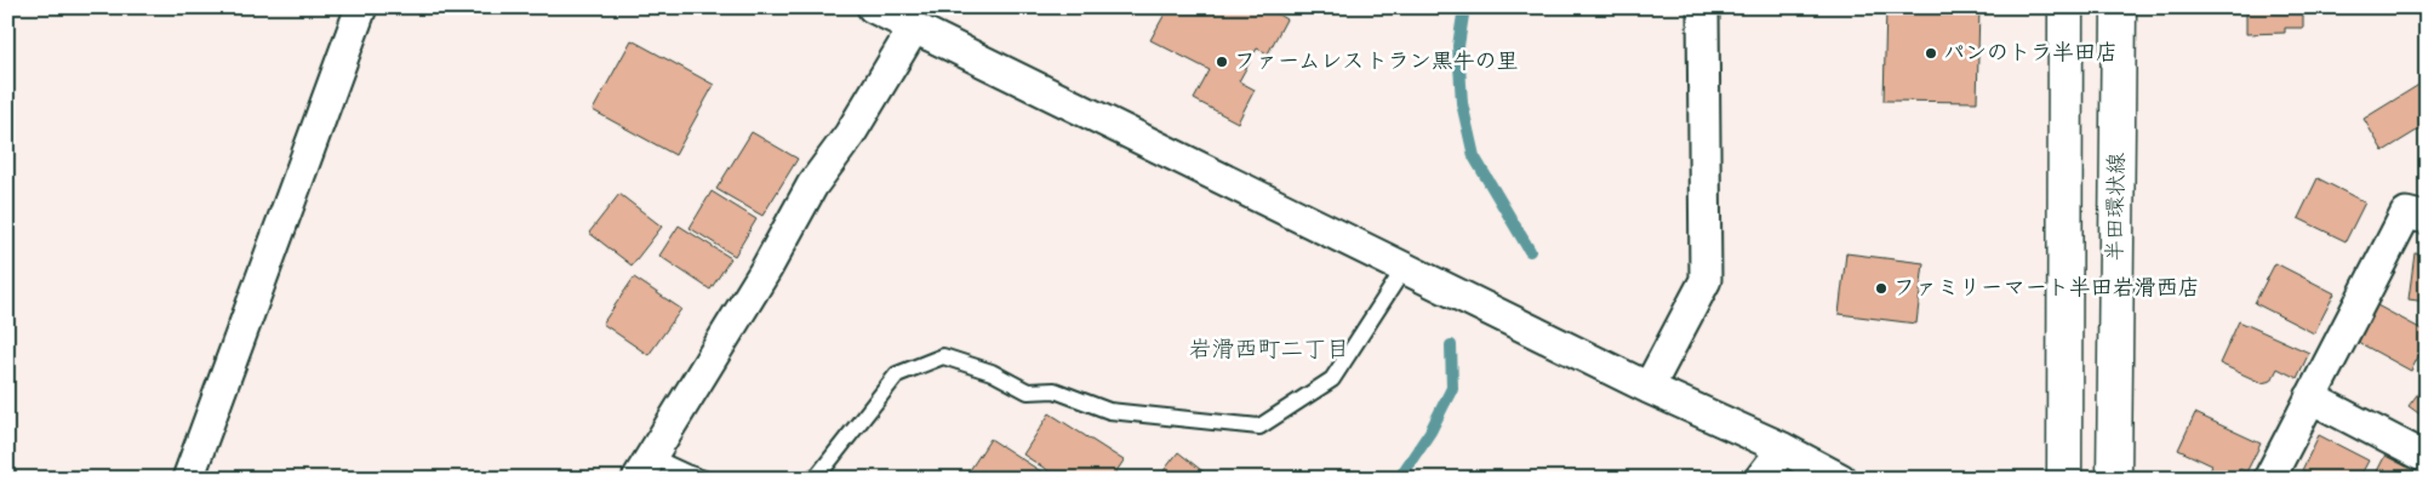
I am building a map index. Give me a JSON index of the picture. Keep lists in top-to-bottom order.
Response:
{
  "streets": {
    "main road": ["半田環状線"]
  },
  "districts": ["岩滑西町二丁目"],
  "places": ["パンのトラ半田店", "ファームレストラン黒牛の里", "ファミリーマート半田岩滑西店"]
}
